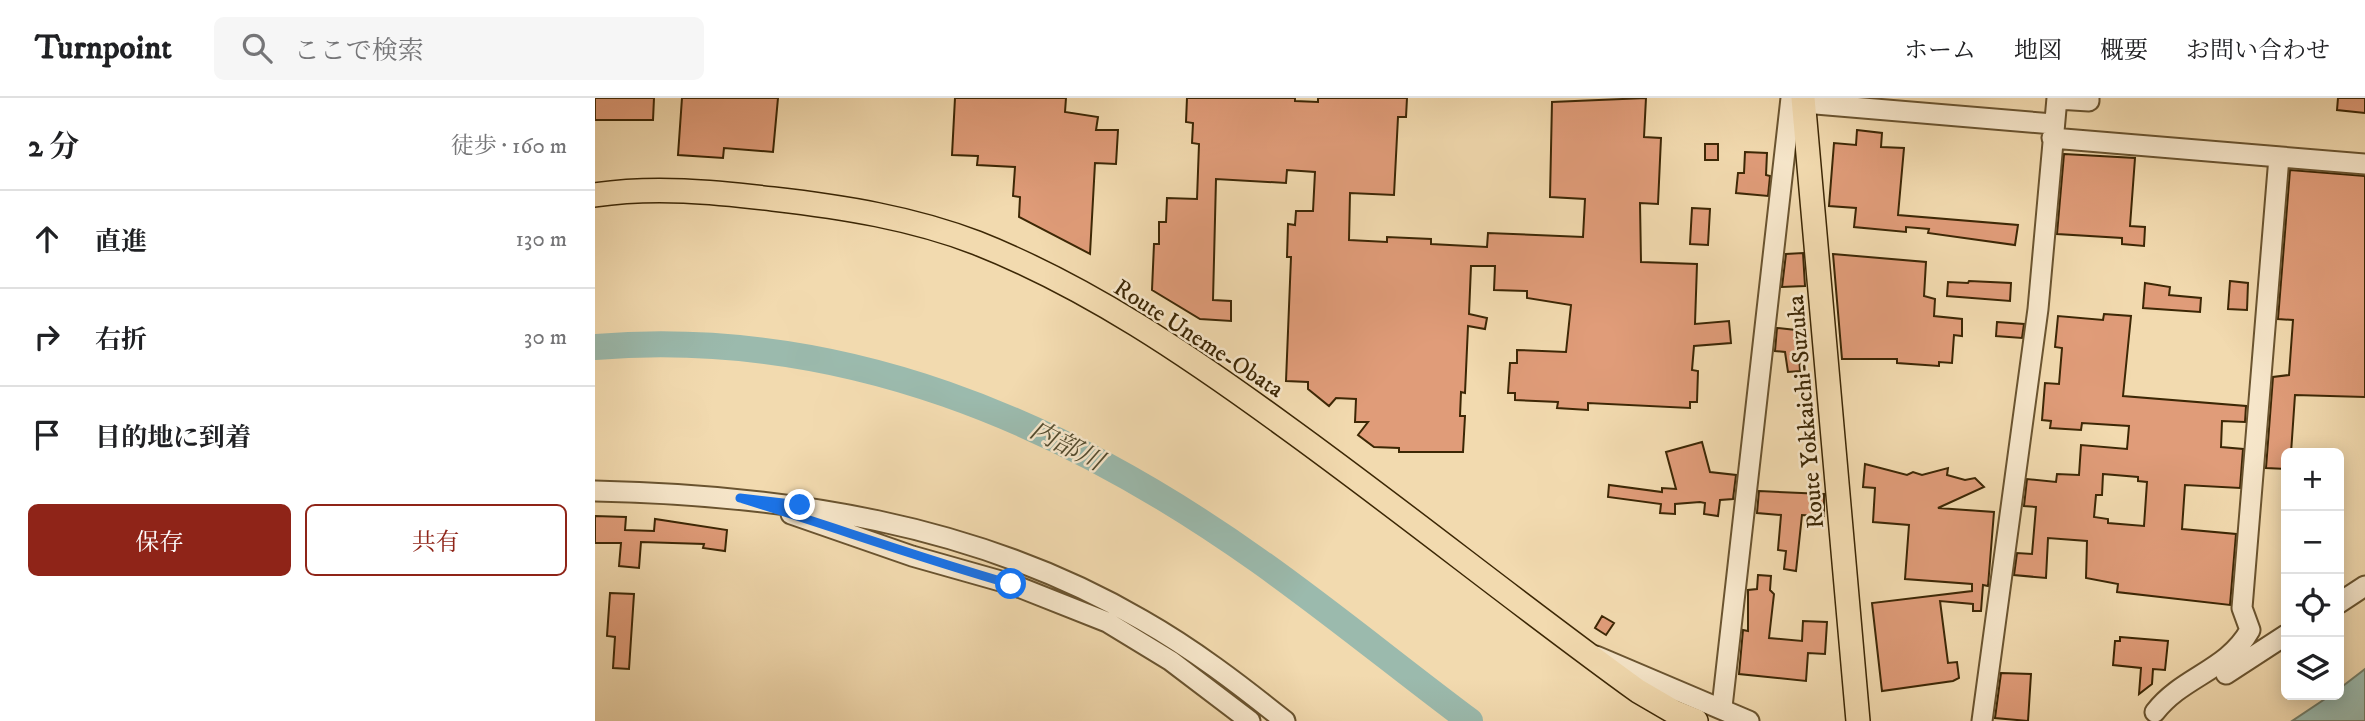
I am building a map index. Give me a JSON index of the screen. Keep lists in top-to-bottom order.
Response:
{
  "streets": {
    "main road": ["Route Uneme-Obata", "Route Yokkaichi-Suzuka"]
  },
  "water": ["内部川"],
  "page": {
    "header": "Turnpoint",
    "search": "ここで検索",
    "nav": [
      "ホーム",
      "地図",
      "概要",
      "お問い合わせ"
    ],
    "heading": ["2 分", "徒歩 · 160 m"],
    "list": [
      ["直進", "130 m"],
      ["右折", "30 m"],
      "目的地に到着"
    ],
    "map_buttons": ["+", "−"],
    "buttons": ["保存", "共有"]
  }
}
